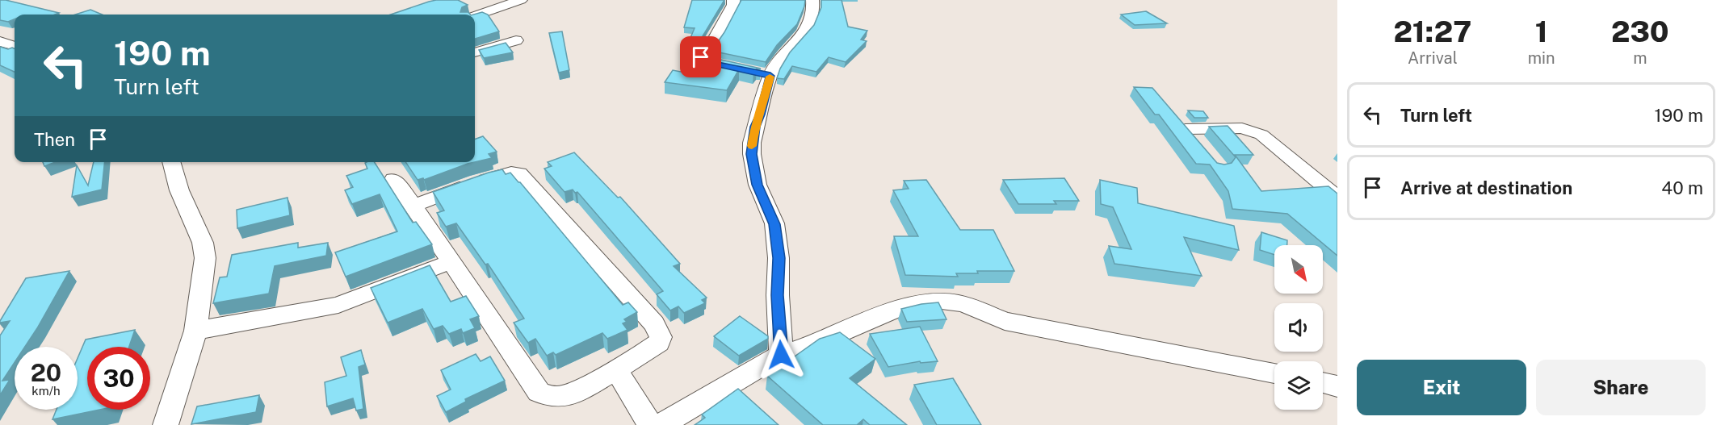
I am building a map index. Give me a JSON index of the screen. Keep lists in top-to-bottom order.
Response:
{
  "north": "bottom right",
  "page": {
    "eta": [
      "21:27",
      "Arrival",
      "1",
      "min",
      "230",
      "m"
    ],
    "turn": ["190 m", "Turn left"],
    "list": [
      {
        "name": "Turn left",
        "value": "190 m"
      },
      {
        "name": "Arrive at destination",
        "value": "40 m"
      }
    ],
    "then": "Then",
    "speed": "20 km/h",
    "limit": "30",
    "buttons": ["Exit", "Share"]
  }
}
